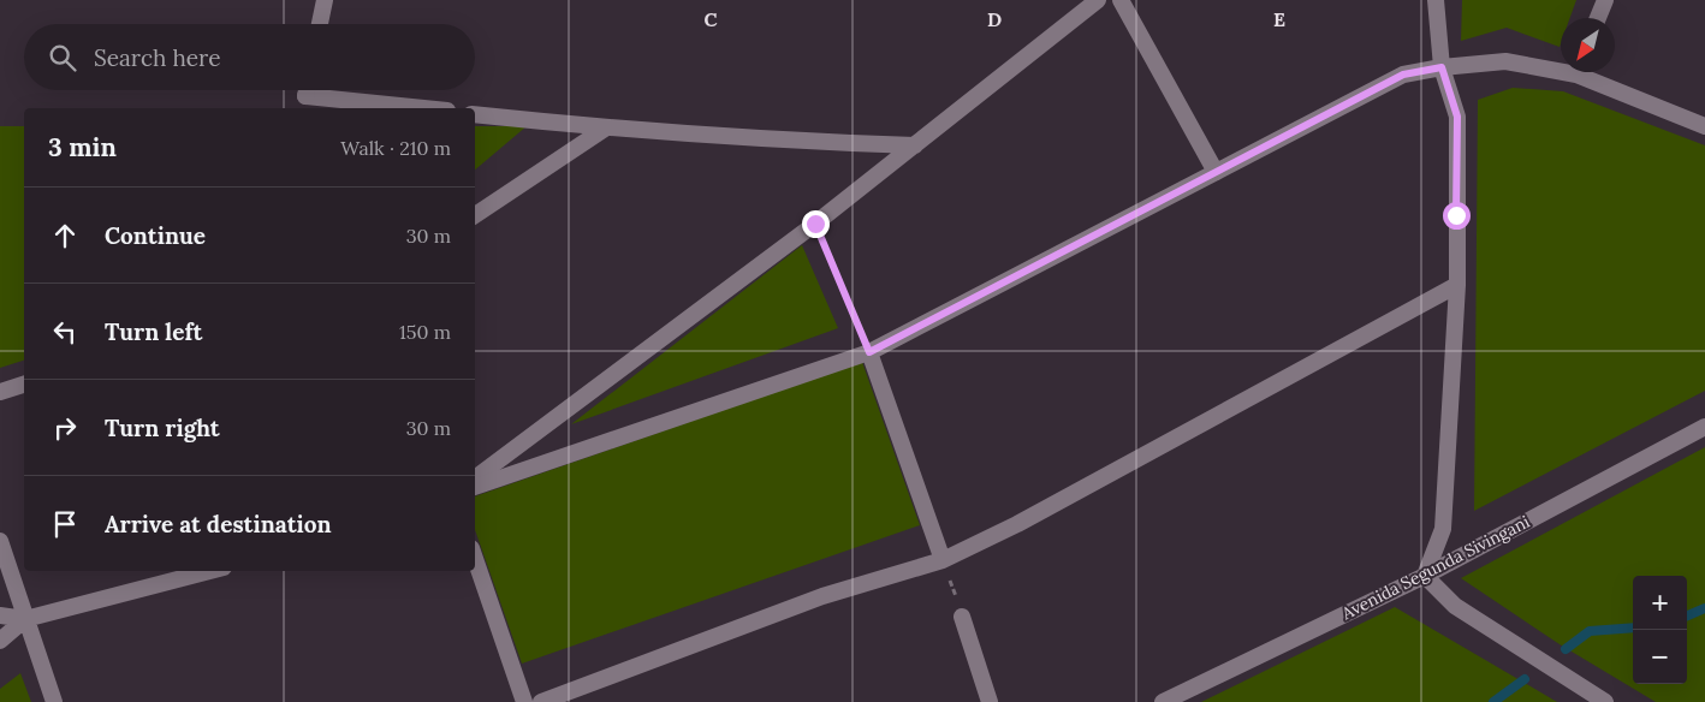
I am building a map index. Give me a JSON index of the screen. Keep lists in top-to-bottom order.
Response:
{
  "streets": {
    "street": ["Avenida Segunda Sivingani"]
  },
  "north": "bottom left",
  "page": {
    "search": "Search here",
    "heading": ["3 min", "Walk · 210 m"],
    "list": [
      ["Continue", "30 m"],
      ["Turn left", "150 m"],
      ["Turn right", "30 m"],
      "Arrive at destination"
    ],
    "map_buttons": ["+", "−"]
  },
  "grid": {
    "columns": ["C", "D", "E"]
  }
}
